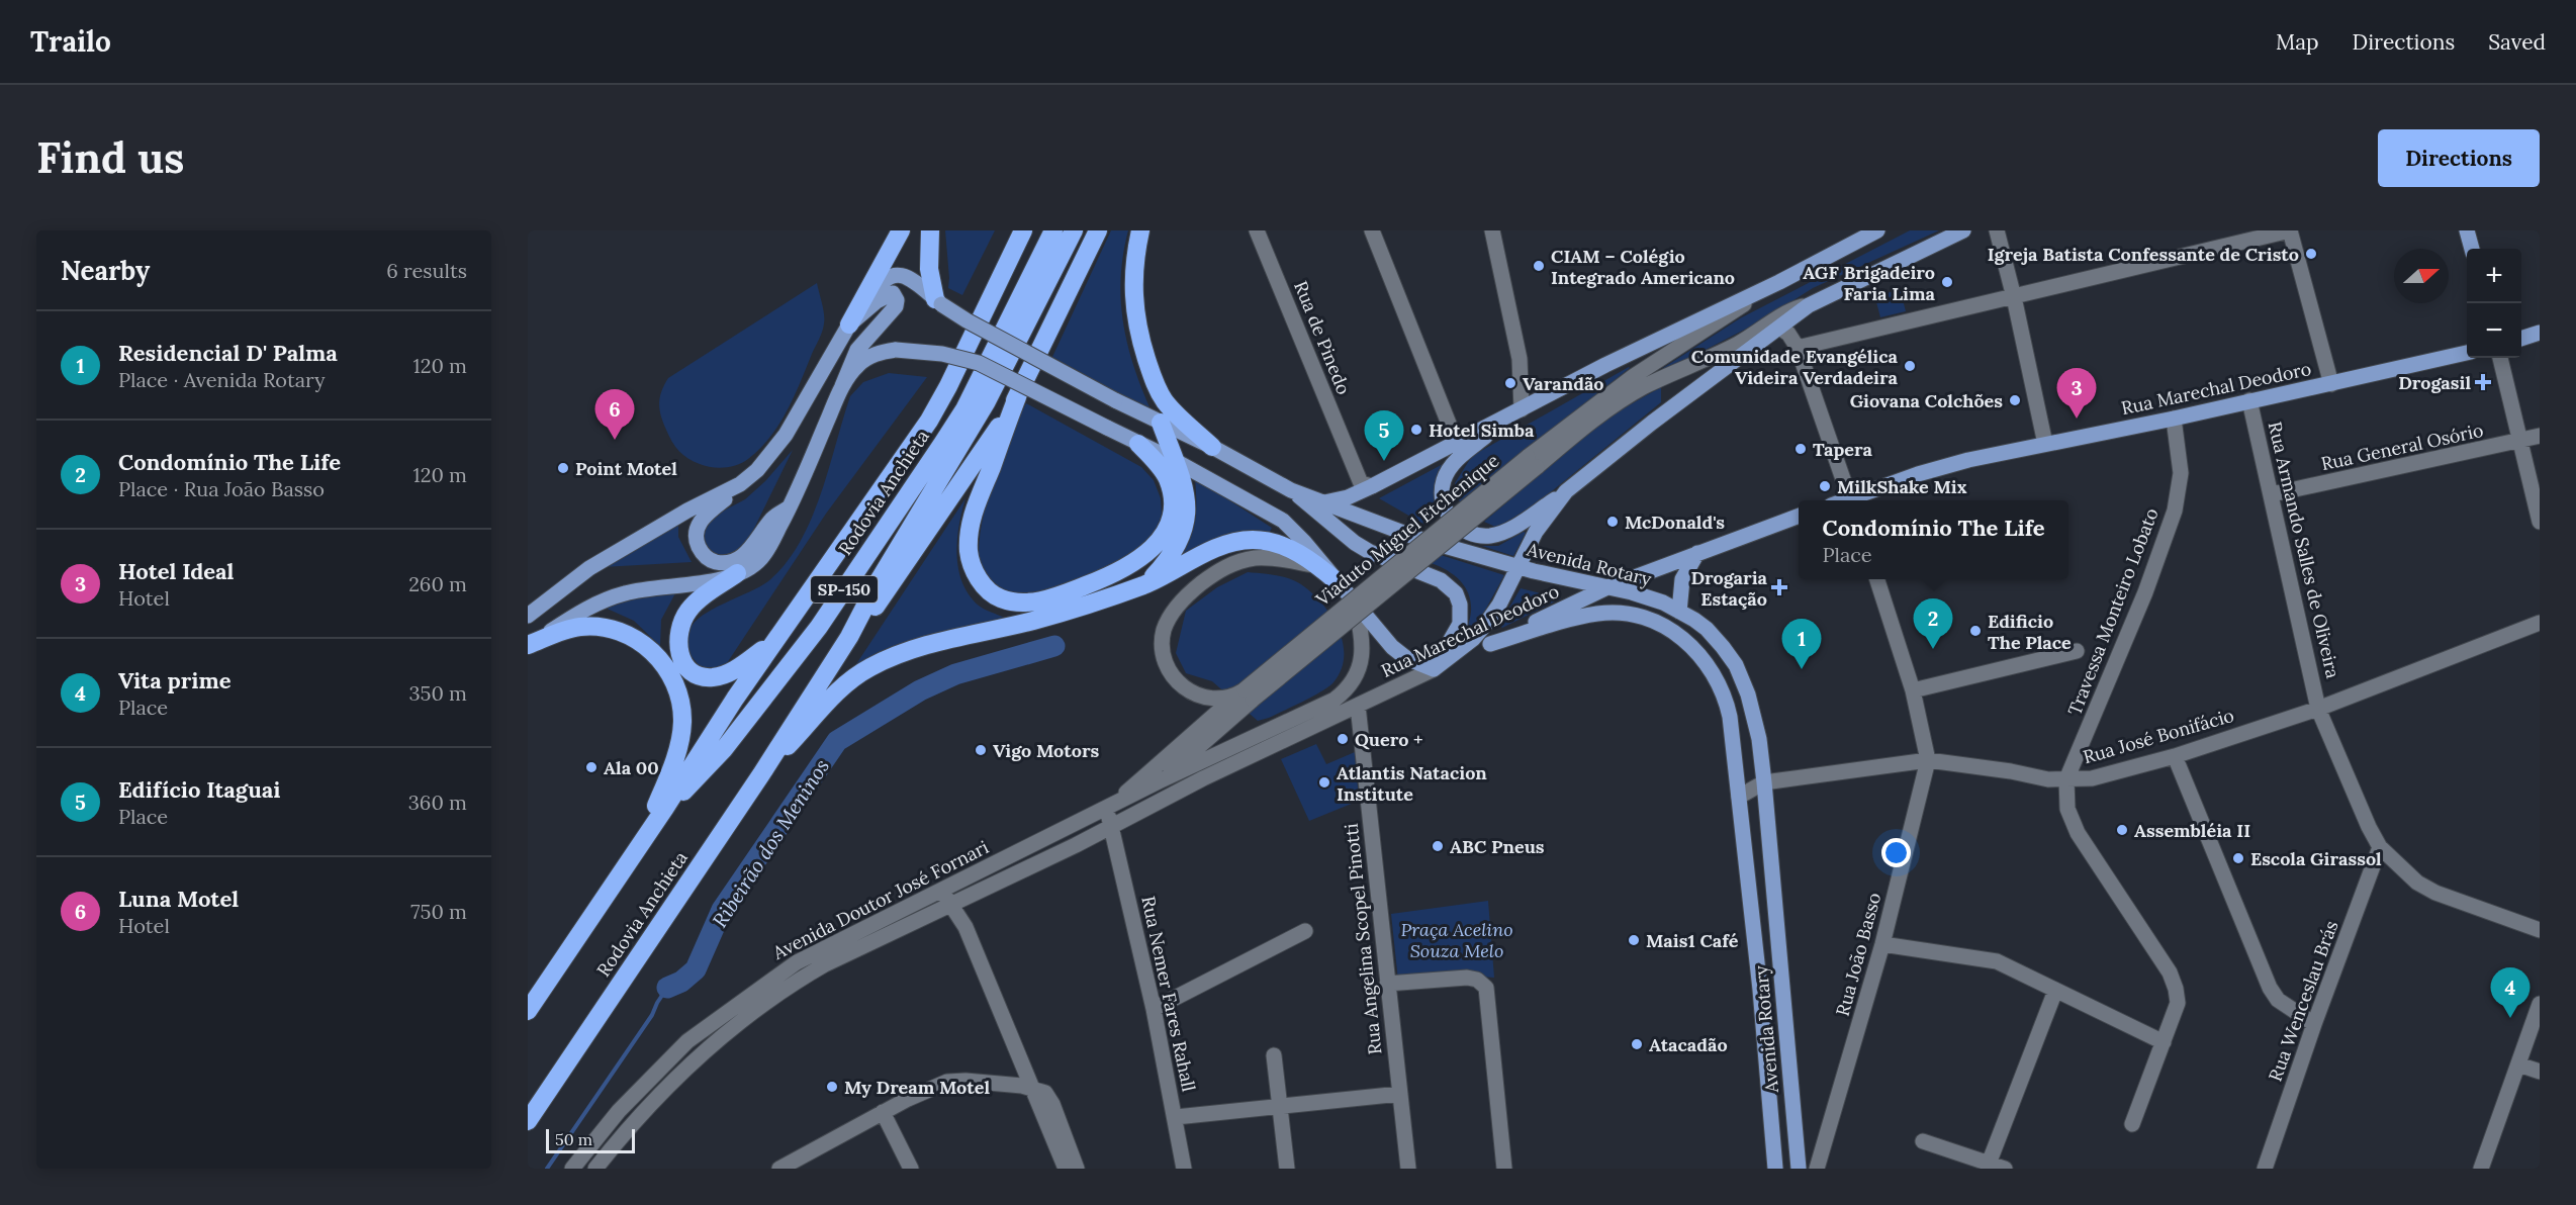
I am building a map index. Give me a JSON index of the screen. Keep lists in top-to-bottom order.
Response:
{
  "streets": {
    "highway": ["Rodovia Anchieta", "SP-150"],
    "main road": ["Rua Marechal Deodoro", "Avenida Rotary"],
    "street": [
      "Rua de Pinedo",
      "Rua General Osório",
      "Viaduto Miguel Etchenique",
      "Rua Armando Salles de Oliveira",
      "Travessa Monteiro Lobato",
      "Rua José Bonifácio",
      "Avenida Doutor José Fornari",
      "Rua Angelina Scopel Pinotti",
      "Rua João Basso",
      "Rua Nemer Fares Rahall",
      "Rua Wenceslau Brás"
    ]
  },
  "crossings": [
    ["Rua Marechal Deodoro", "Rua Armando Salles de Oliveira"],
    ["Rua Marechal Deodoro", "Avenida Rotary"],
    ["Rua Marechal Deodoro", "Travessa Monteiro Lobato"],
    ["Rua Marechal Deodoro", "Avenida Doutor José Fornari"],
    ["Rua Marechal Deodoro", "Rua Angelina Scopel Pinotti"],
    ["Rua General Osório", "Rua Armando Salles de Oliveira"],
    ["Viaduto Miguel Etchenique", "Avenida Doutor José Fornari"],
    ["Viaduto Miguel Etchenique", "Rua Nemer Fares Rahall"],
    ["Rua Armando Salles de Oliveira", "Rua José Bonifácio"],
    ["Rua Armando Salles de Oliveira", "Rua Wenceslau Brás"],
    ["Avenida Rotary", "Rua José Bonifácio"],
    ["Travessa Monteiro Lobato", "Rua José Bonifácio"],
    ["Rua José Bonifácio", "Rua João Basso"],
    ["Avenida Doutor José Fornari", "Rua Angelina Scopel Pinotti"],
    ["Avenida Doutor José Fornari", "Rua Nemer Fares Rahall"]
  ],
  "water": ["Ribeirão dos Meninos"],
  "parks": ["Praça Acelino Souza Melo"],
  "places": {
    "other": [
      "Igreja Batista Confessante de Cristo",
      "CIAM – Colégio Integrado Americano",
      "AGF Brigadeiro Faria Lima",
      "Comunidade Evangélica Videira Verdadeira",
      "Varandão",
      "Giovana Colchões",
      "Hotel Simba",
      "Tapera",
      "Point Motel",
      "MilkShake Mix",
      "McDonald's",
      "Edificio The Place",
      "Quero +",
      "Vigo Motors",
      "Ala 00",
      "Atlantis Natacion Institute",
      "Assembléia II",
      "ABC Pneus",
      "Escola Girassol",
      "Mais1 Café",
      "Atacadão",
      "My Dream Motel"
    ],
    "health": ["Drogasil", "Drogaria Estação"]
  },
  "scale_bar": "50 m",
  "north": "right",
  "page": {
    "header": "Trailo",
    "nav": ["Map", "Directions", "Saved"],
    "buttons": "Directions",
    "title": "Find us",
    "heading": ["Nearby", "6 results"],
    "map_buttons": ["+", "−"],
    "list": [
      {
        "mark": "1",
        "name": "Residencial D' Palma",
        "note": "Place · Avenida Rotary",
        "value": "120 m"
      },
      {
        "mark": "2",
        "name": "Condomínio The Life",
        "note": "Place · Rua João Basso",
        "value": "120 m"
      },
      {
        "mark": "3",
        "name": "Hotel Ideal",
        "note": "Hotel",
        "value": "260 m"
      },
      {
        "mark": "4",
        "name": "Vita prime",
        "note": "Place",
        "value": "350 m"
      },
      {
        "mark": "5",
        "name": "Edifício Itaguai",
        "note": "Place",
        "value": "360 m"
      },
      {
        "mark": "6",
        "name": "Luna Motel",
        "note": "Hotel",
        "value": "750 m"
      }
    ],
    "pins": [
      "3",
      "6",
      "5",
      "2",
      "1",
      "4"
    ],
    "popup": ["Condomínio The Life", "Place"],
    "scale": "50 m"
  }
}
